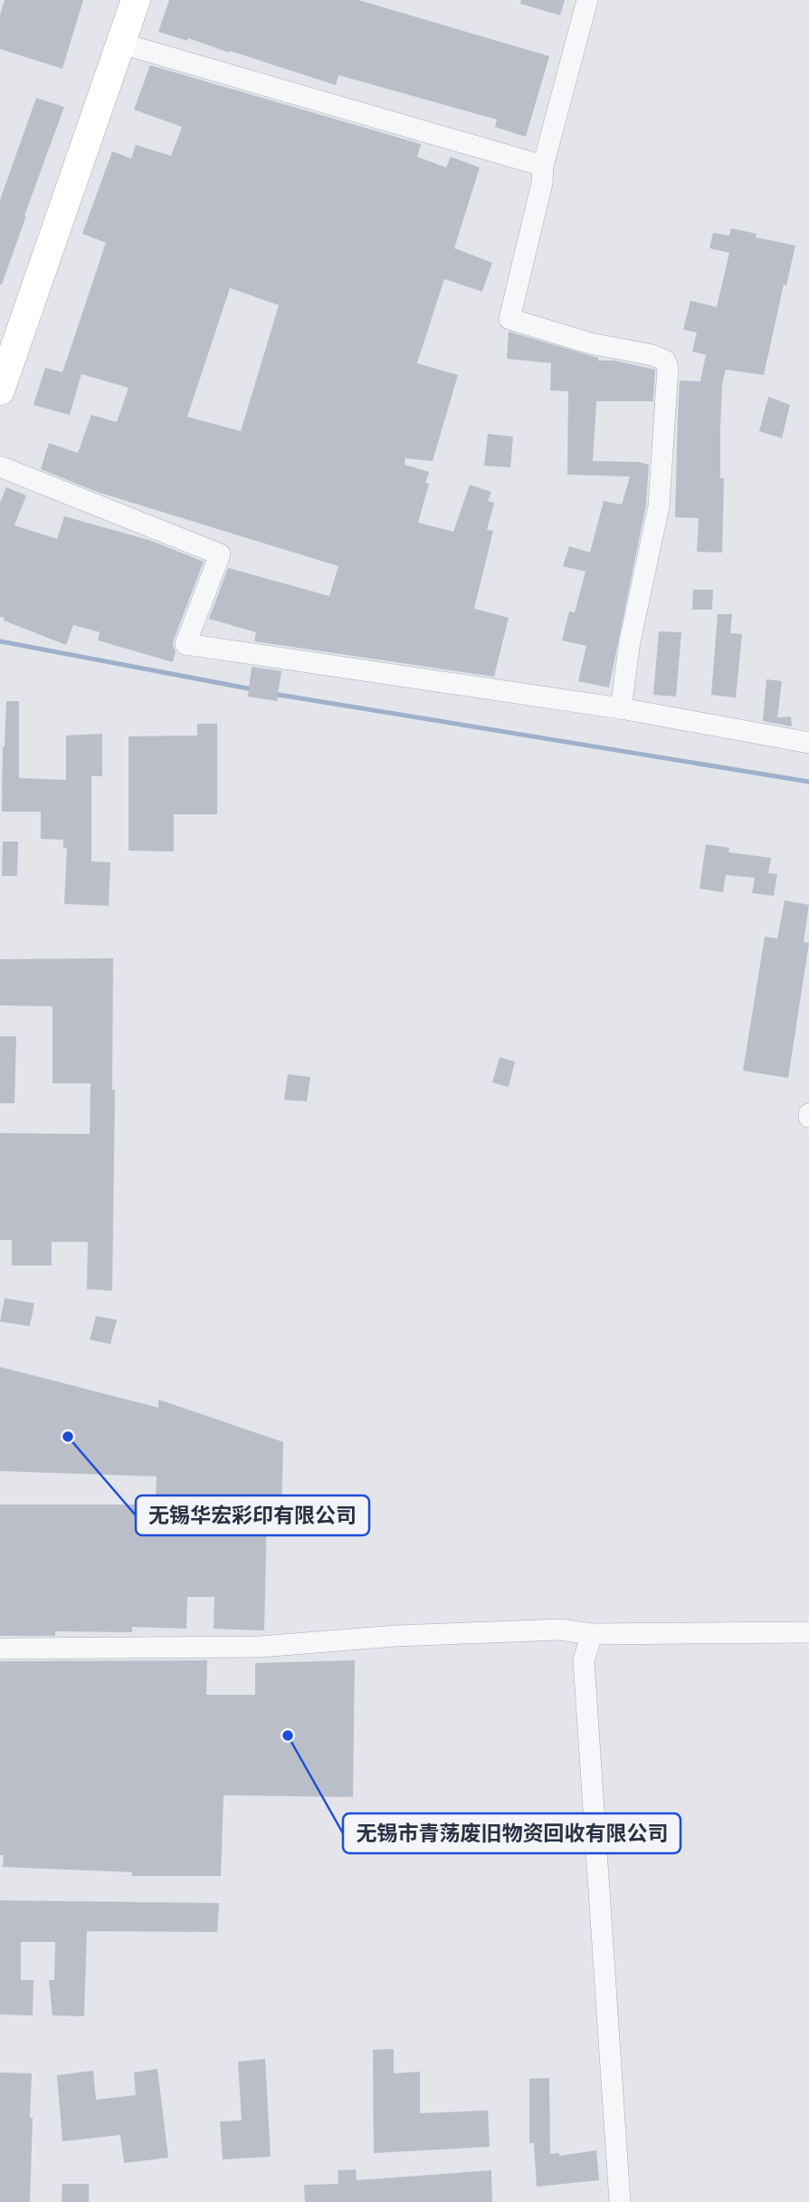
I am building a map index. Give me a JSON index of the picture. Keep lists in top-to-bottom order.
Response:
{
  "places": ["无锡华宏彩印有限公司", "无锡市青荡废旧物资回收有限公司"]
}
